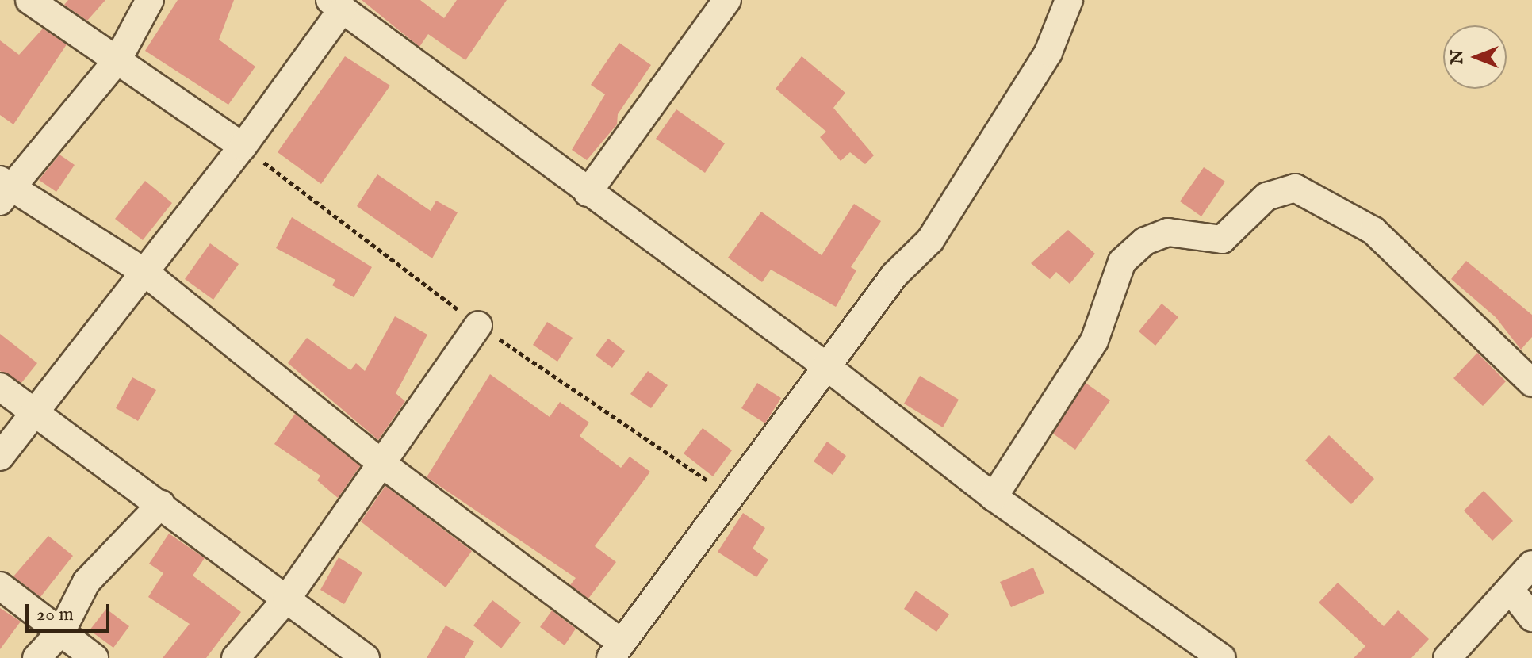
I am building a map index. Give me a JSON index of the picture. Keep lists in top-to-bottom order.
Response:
{
  "scale_bar": "20 m",
  "north": "left"
}
